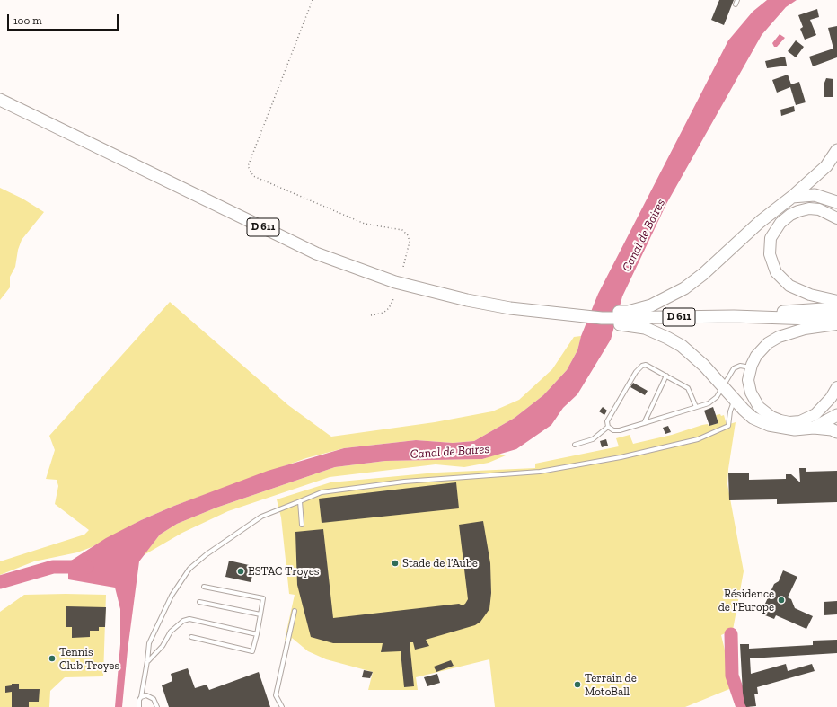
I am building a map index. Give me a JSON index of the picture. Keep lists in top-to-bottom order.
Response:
{
  "streets": {
    "highway": ["D 611"]
  },
  "water": ["Canal de Baires"],
  "places": [
    "Stade de l’Aube",
    "ESTAC Troyes",
    "Résidence de l'Europe",
    "Tennis Club Troyes",
    "Terrain de MotoBall"
  ],
  "scale_bar": "100 m"
}
